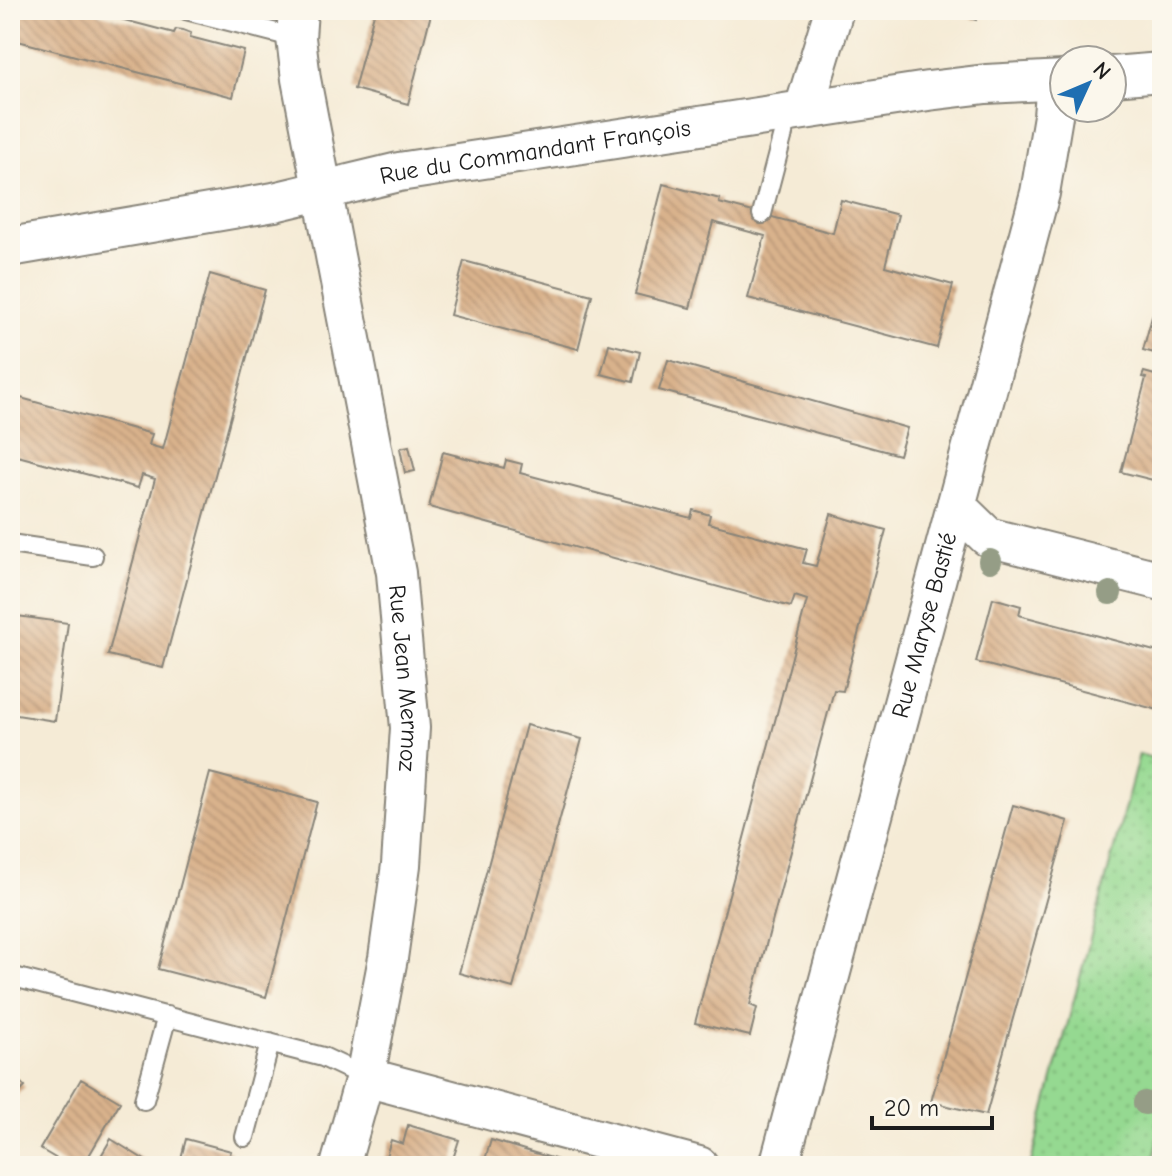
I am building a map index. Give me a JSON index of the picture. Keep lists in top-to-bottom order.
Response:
{
  "streets": {
    "street": ["Rue du Commandant François", "Rue Maryse Bastié", "Rue Jean Mermoz"]
  },
  "crossings": [
    ["Rue du Commandant François", "Rue Jean Mermoz"]
  ],
  "scale_bar": "20 m",
  "north": "top right"
}
